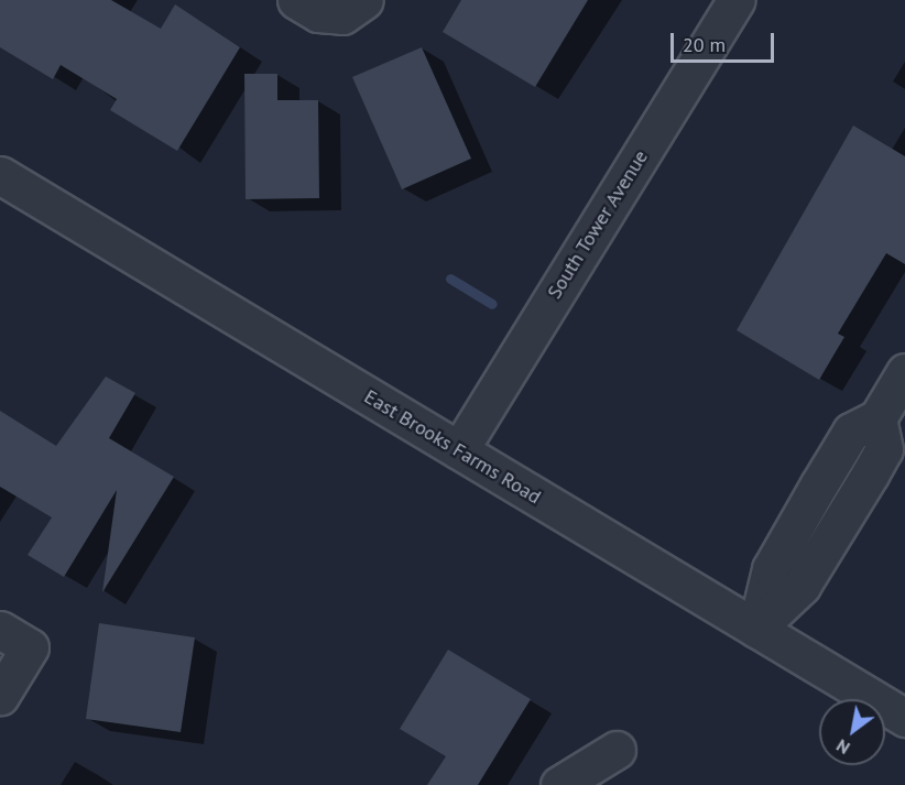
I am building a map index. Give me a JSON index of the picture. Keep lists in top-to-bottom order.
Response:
{
  "streets": {
    "street": ["South Tower Avenue", "East Brooks Farms Road"]
  },
  "crossings": [
    ["South Tower Avenue", "East Brooks Farms Road"]
  ],
  "scale_bar": "20 m",
  "north": "bottom left"
}
